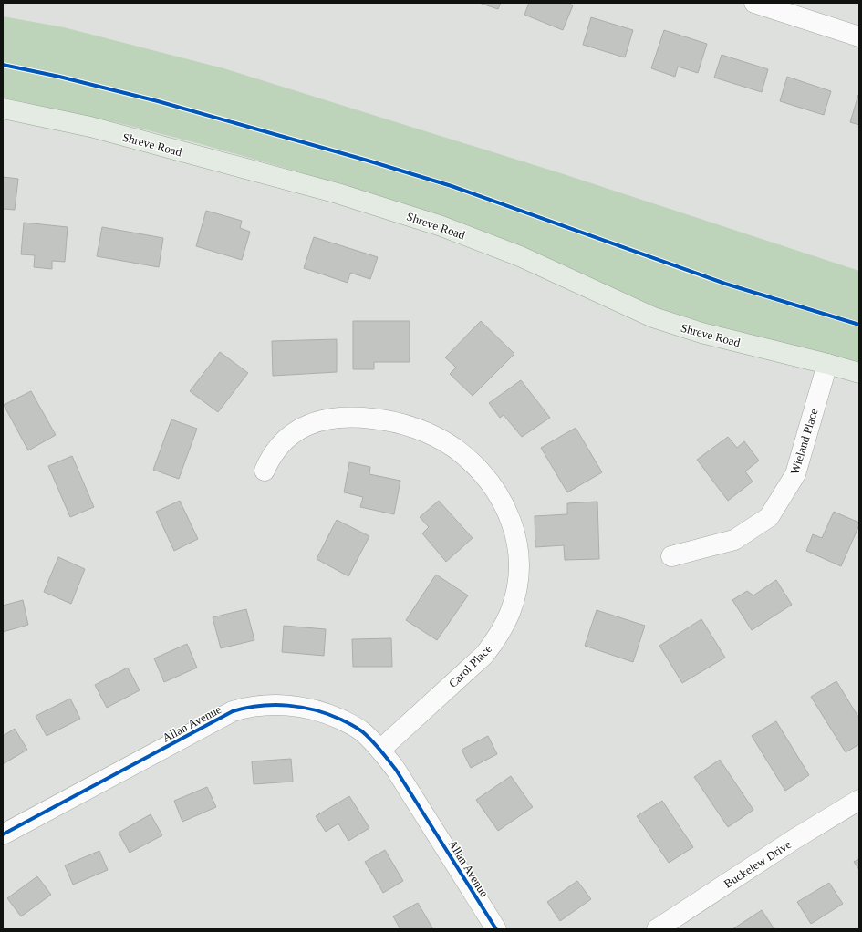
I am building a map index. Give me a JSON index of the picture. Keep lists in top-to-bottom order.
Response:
{
  "streets": {
    "main road": ["Shreve Road"],
    "street": [
      "Wieland Place",
      "Carol Place",
      "Allan Avenue",
      "Buckelew Drive"
    ]
  },
  "crossings": [
    ["Shreve Road", "Wieland Place"],
    ["Carol Place", "Allan Avenue"]
  ]
}
